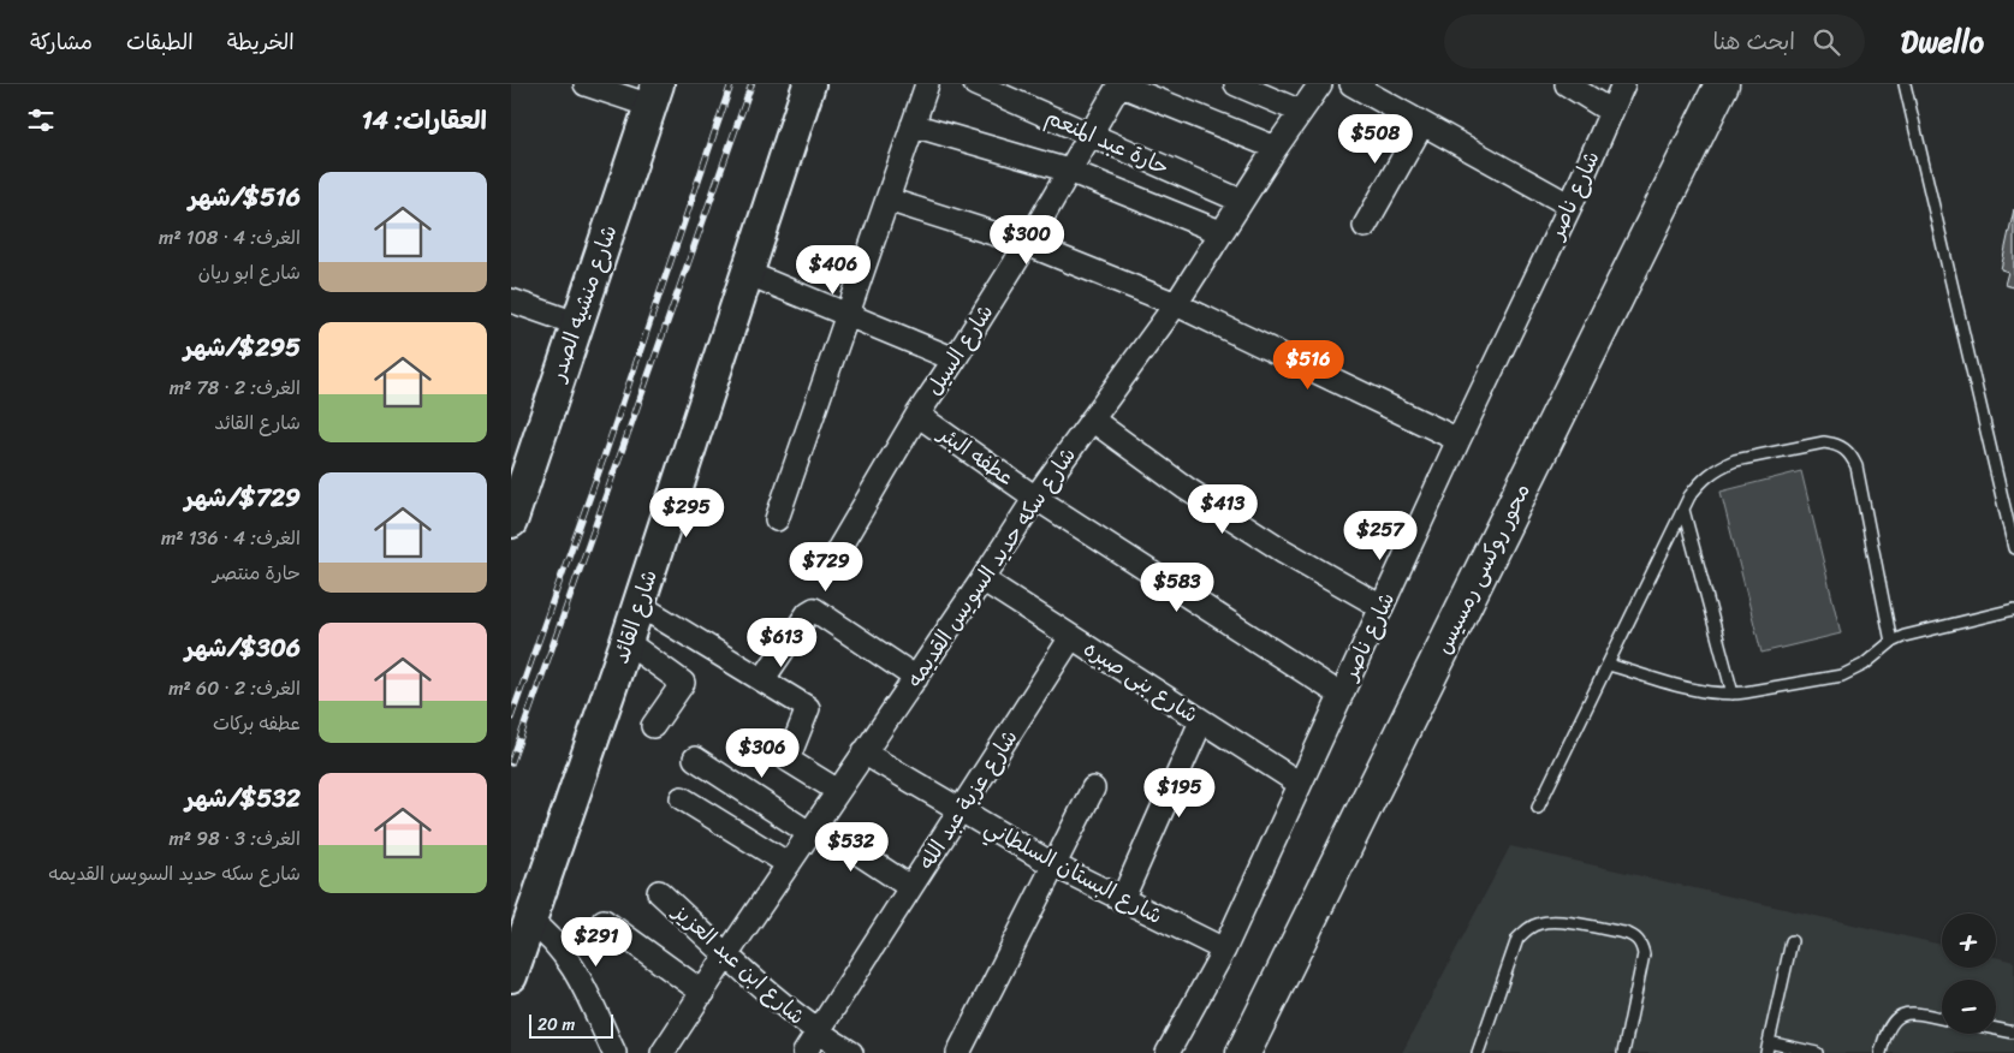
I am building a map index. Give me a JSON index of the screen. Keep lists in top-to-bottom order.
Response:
{
  "streets": {
    "main road": ["محور روكسى رمسيس"],
    "street": [
      "حارة عبد المنعم",
      "شارع ناصر",
      "شارع منشيه الصدر",
      "شارع السيل",
      "عطفه البئر",
      "شارع سكه حديد السويس القديمه",
      "شارع القائد",
      "شارع بنى صبره",
      "شارع عزبة عبد الله",
      "شارع البستان السلطاني",
      "شارع ابن عبد العزيز"
    ]
  },
  "crossings": [
    ["حارة عبد المنعم", "شارع السيل"],
    ["حارة عبد المنعم", "شارع سكه حديد السويس القديمه"],
    ["شارع ناصر", "عطفه البئر"],
    ["شارع ناصر", "شارع بنى صبره"],
    ["شارع ناصر", "شارع البستان السلطاني"],
    ["شارع السيل", "عطفه البئر"],
    ["عطفه البئر", "شارع سكه حديد السويس القديمه"],
    ["شارع سكه حديد السويس القديمه", "شارع بنى صبره"],
    ["شارع سكه حديد السويس القديمه", "شارع البستان السلطاني"],
    ["شارع سكه حديد السويس القديمه", "شارع ابن عبد العزيز"],
    ["شارع بنى صبره", "شارع عزبة عبد الله"],
    ["شارع عزبة عبد الله", "شارع البستان السلطاني"],
    ["شارع عزبة عبد الله", "شارع ابن عبد العزيز"]
  ],
  "scale_bar": "20 m",
  "page": {
    "header": "Dwello",
    "search": "ابحث هنا",
    "nav": ["الخريطة", "الطبقات", "مشاركة"],
    "heading": "العقارات: 14",
    "price": [
      "$508",
      "$300",
      "$406",
      "$516",
      "$413",
      "$295",
      "$257",
      "$729",
      "$583",
      "$613",
      "$306",
      "$195",
      "$532",
      "$291"
    ],
    "list": [
      {
        "name": "$516/شهر",
        "note": "الغرف: 4 · 108 m² · شارع ابو ريان"
      },
      {
        "name": "$295/شهر",
        "note": "الغرف: 2 · 78 m² · شارع القائد"
      },
      {
        "name": "$729/شهر",
        "note": "الغرف: 4 · 136 m² · حارة منتصر"
      },
      {
        "name": "$306/شهر",
        "note": "الغرف: 2 · 60 m² · عطفه بركات"
      },
      {
        "name": "$532/شهر",
        "note": "الغرف: 3 · 98 m² · شارع سكه حديد السويس القديمه"
      }
    ],
    "map_buttons": ["+", "−"],
    "scale": "20 m"
  }
}
